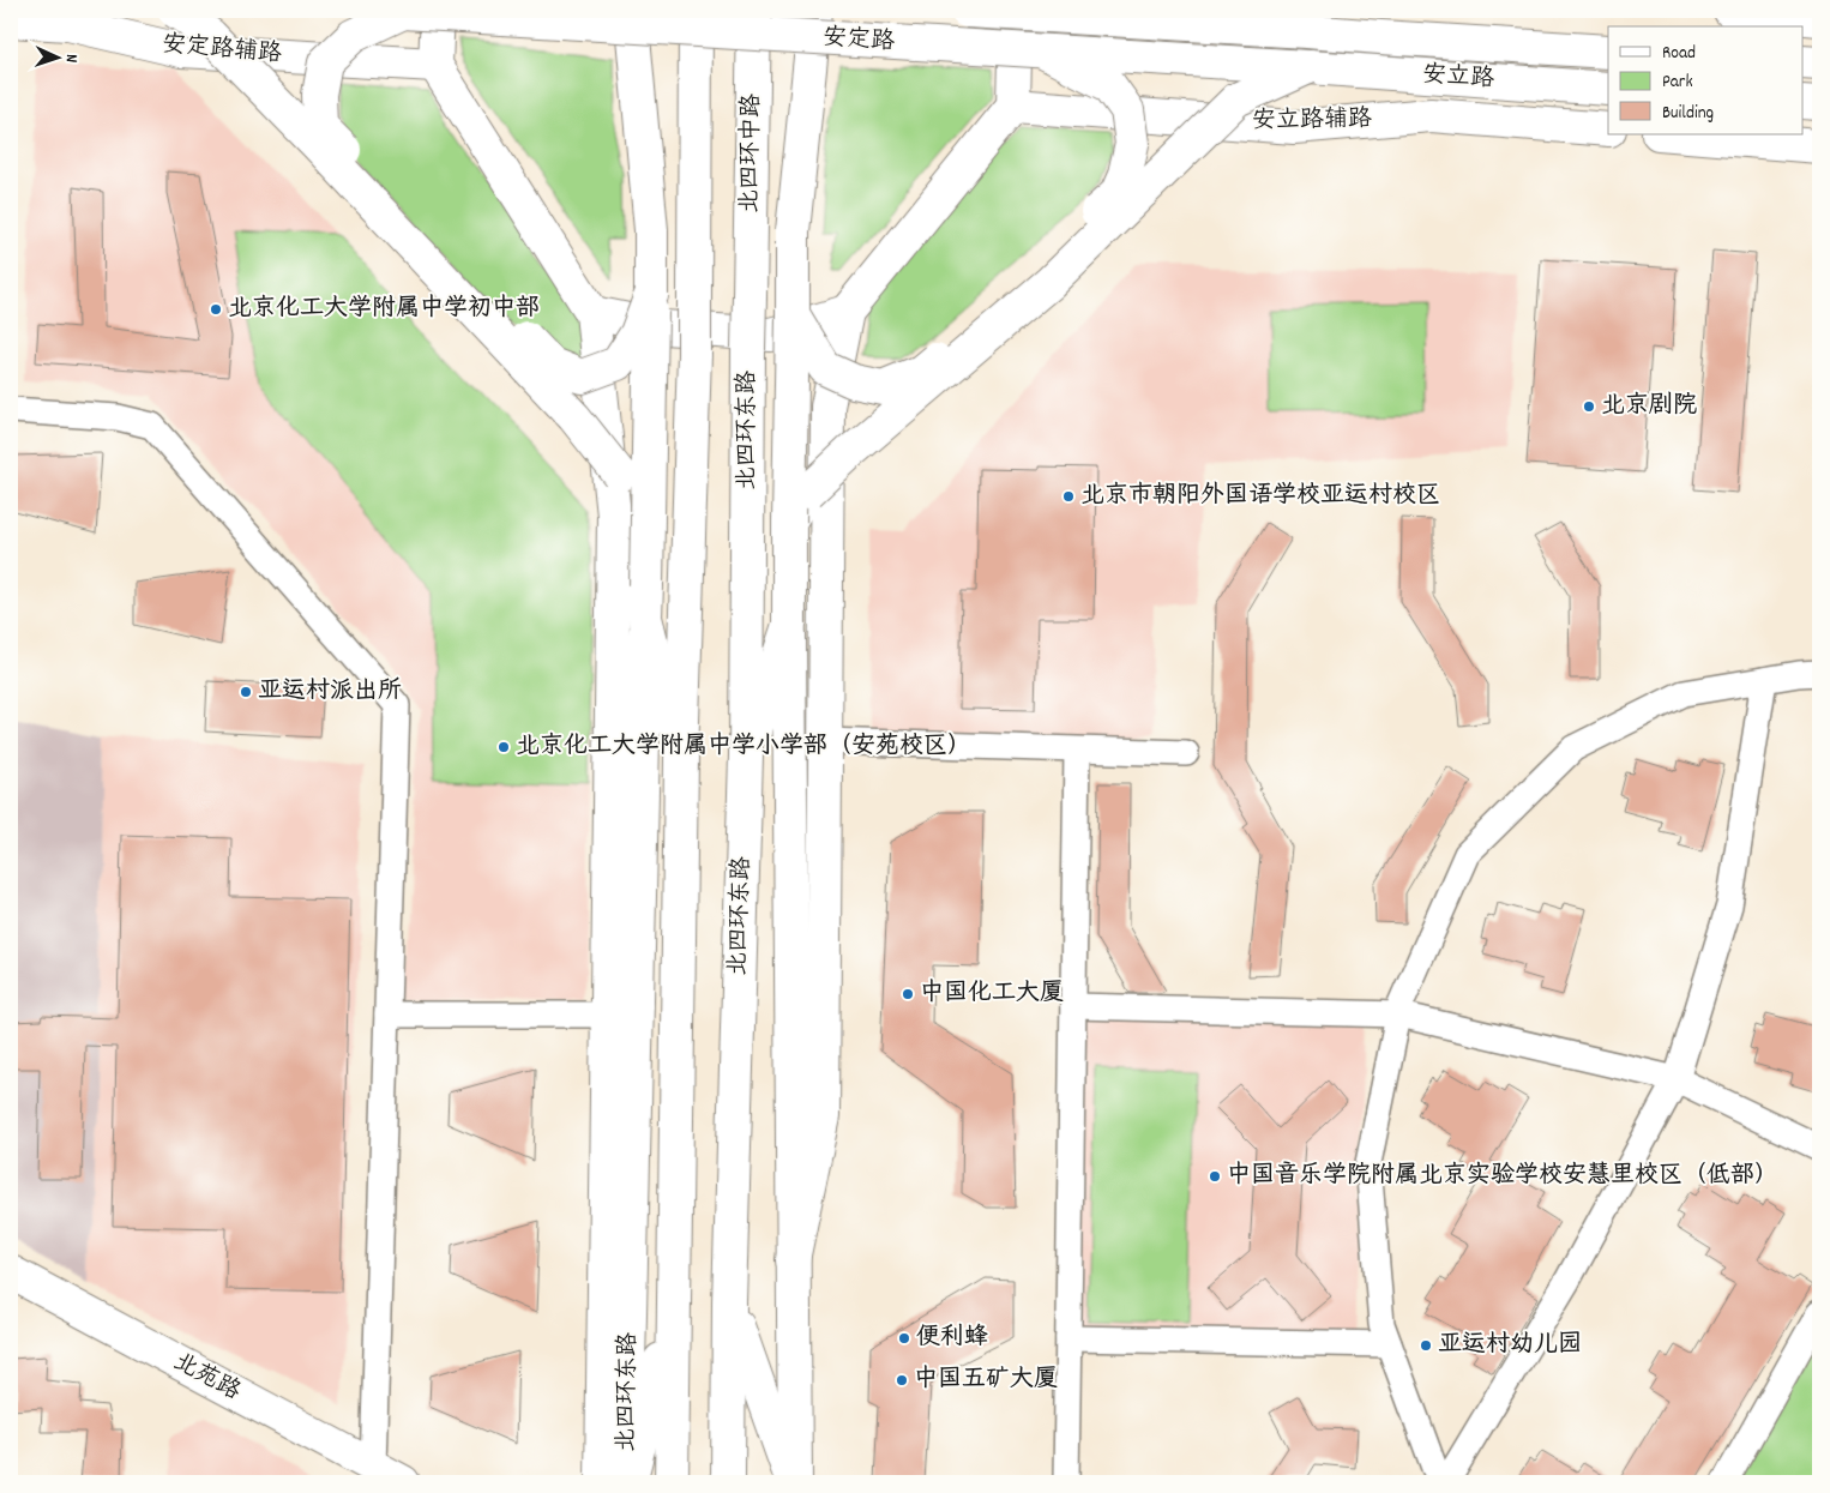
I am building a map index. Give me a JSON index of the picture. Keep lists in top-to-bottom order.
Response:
{
  "streets": {
    "main road": [
      "安定路",
      "安定路辅路",
      "安立路",
      "安立路辅路",
      "北四环中路",
      "北四环东路",
      "北苑路"
    ]
  },
  "crossings": [
    ["安定路", "安立路"],
    ["北四环中路", "北四环东路"]
  ],
  "places": [
    "北京化工大学附属中学初中部",
    "北京剧院",
    "北京市朝阳外国语学校亚运村校区",
    "亚运村派出所",
    "北京化工大学附属中学小学部（安苑校区）",
    "中国化工大厦",
    "中国音乐学院附属北京实验学校安慧里校区（低部）",
    "便利蜂",
    "亚运村幼儿园",
    "中国五矿大厦"
  ],
  "legend": ["Road", "Park", "Building"],
  "north": "right"
}
